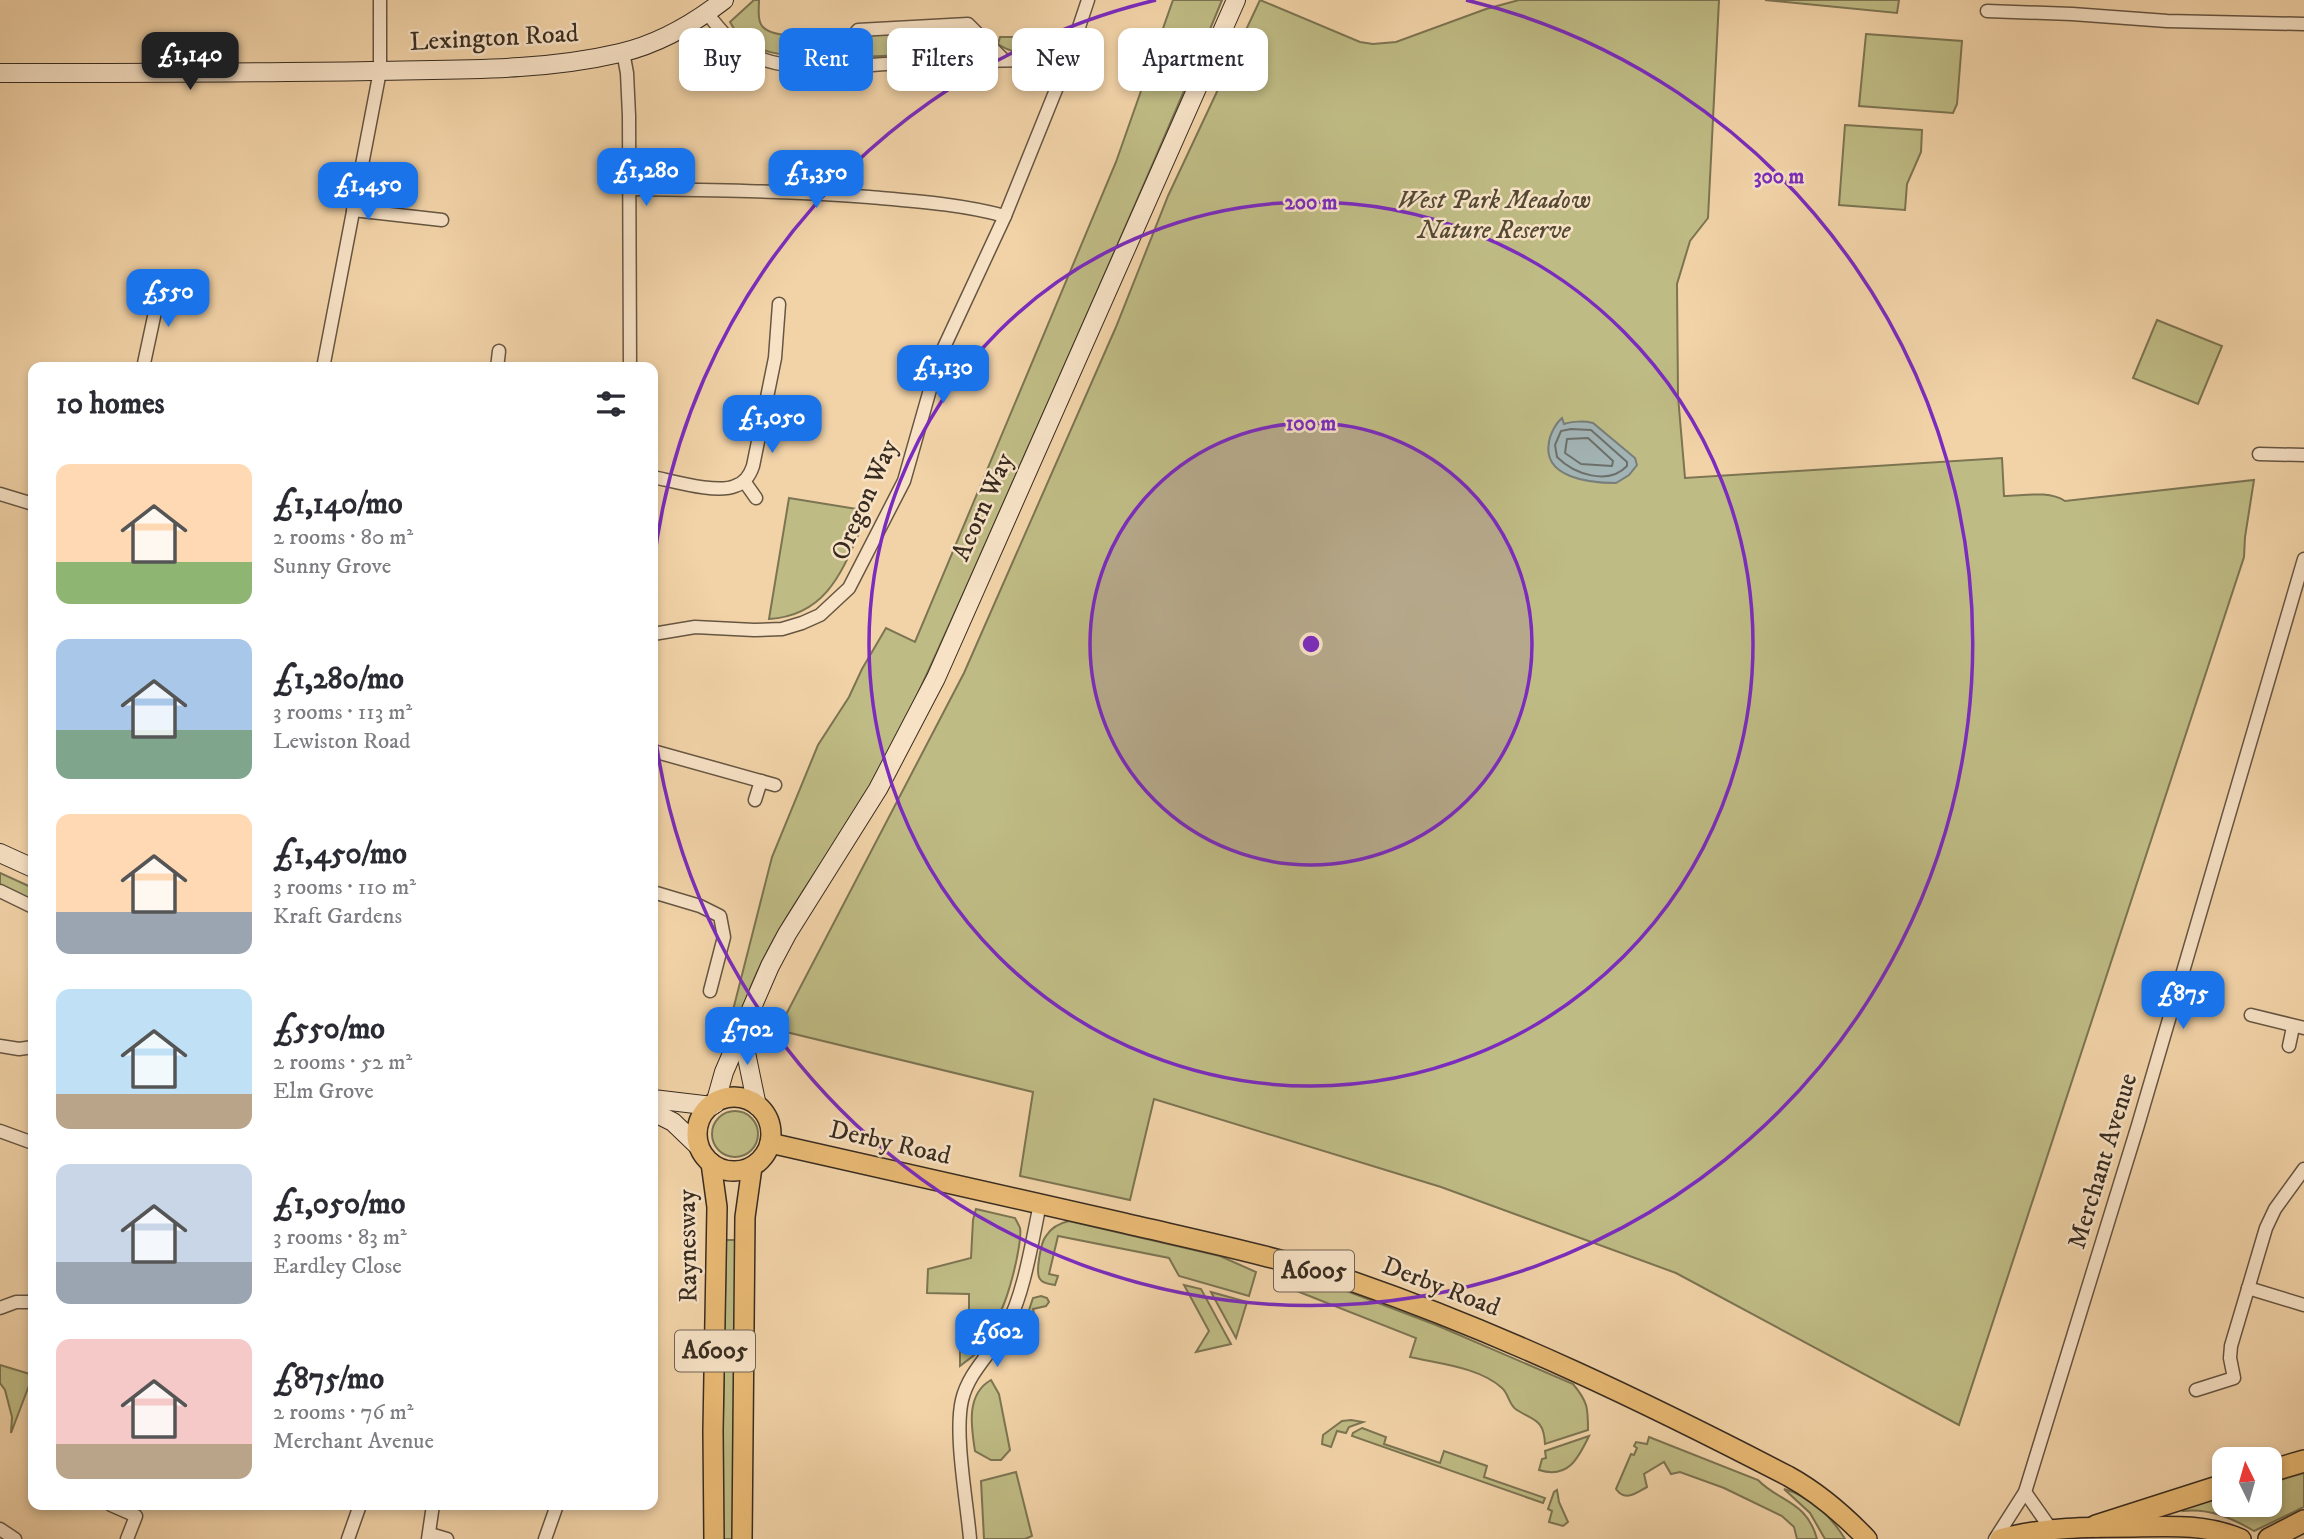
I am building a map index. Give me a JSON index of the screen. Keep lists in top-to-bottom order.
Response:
{
  "streets": {
    "main road": ["Derby Road", "Raynesway", "A6005"],
    "street": [
      "Lexington Road",
      "Oregon Way",
      "Acorn Way",
      "Merchant Avenue"
    ]
  },
  "crossings": [
    ["Acorn Way", "Derby Road"],
    ["Acorn Way", "Raynesway"],
    ["Acorn Way", "A6005"],
    ["Derby Road", "Raynesway"],
    ["Derby Road", "A6005"],
    ["Raynesway", "A6005"]
  ],
  "parks": ["West Park Meadow Nature Reserve"],
  "north": "top",
  "page": {
    "chip": [
      "Buy",
      "Rent",
      "Filters",
      "New",
      "Apartment"
    ],
    "price": [
      "£1,140",
      "£1,280",
      "£1,350",
      "£1,450",
      "£550",
      "£1,130",
      "£1,050",
      "£875",
      "£702",
      "£602"
    ],
    "heading": "10 homes",
    "list": [
      {
        "name": "£1,140/mo",
        "note": "2 rooms · 80 m² · Sunny Grove"
      },
      {
        "name": "£1,280/mo",
        "note": "3 rooms · 113 m² · Lewiston Road"
      },
      {
        "name": "£1,450/mo",
        "note": "3 rooms · 110 m² · Kraft Gardens"
      },
      {
        "name": "£550/mo",
        "note": "2 rooms · 52 m² · Elm Grove"
      },
      {
        "name": "£1,050/mo",
        "note": "3 rooms · 83 m² · Eardley Close"
      },
      {
        "name": "£875/mo",
        "note": "2 rooms · 76 m² · Merchant Avenue"
      }
    ]
  },
  "rings": ["300 m", "200 m", "100 m"]
}
